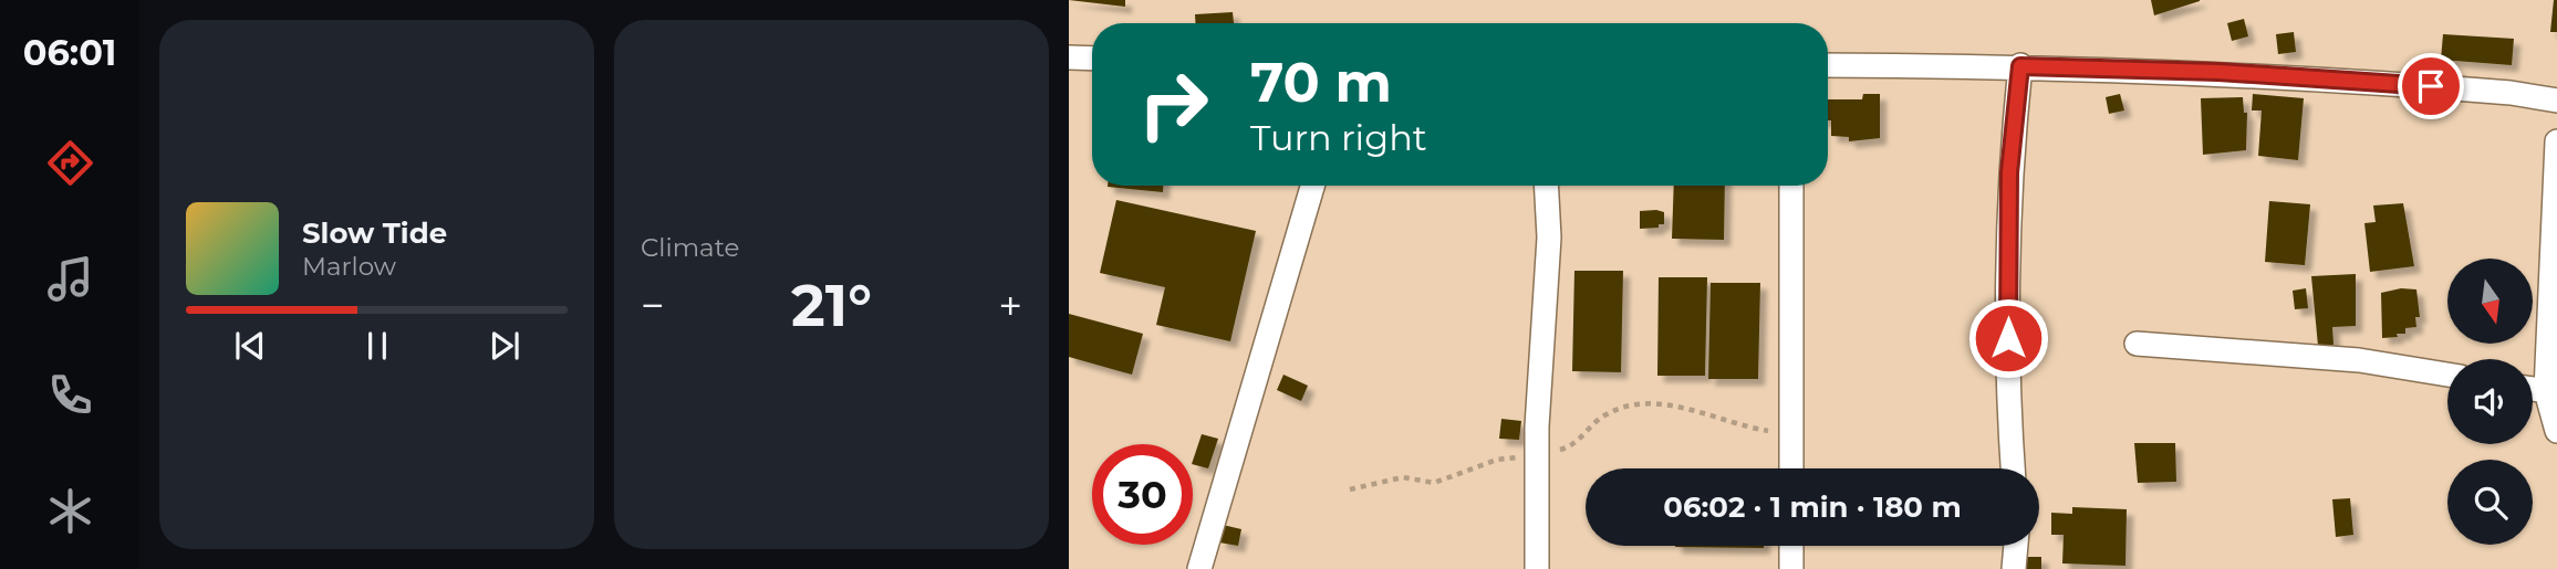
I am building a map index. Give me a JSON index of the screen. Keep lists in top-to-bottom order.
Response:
{
  "north": "bottom",
  "page": {
    "tabs": "06:01",
    "tile": "Climate",
    "turn": ["70 m", "Turn right"],
    "song": ["Slow Tide", "Marlow"],
    "heat": ["−", "21°", "+"],
    "limit": "30",
    "trip": "06:02 · 1 min · 180 m"
  }
}
